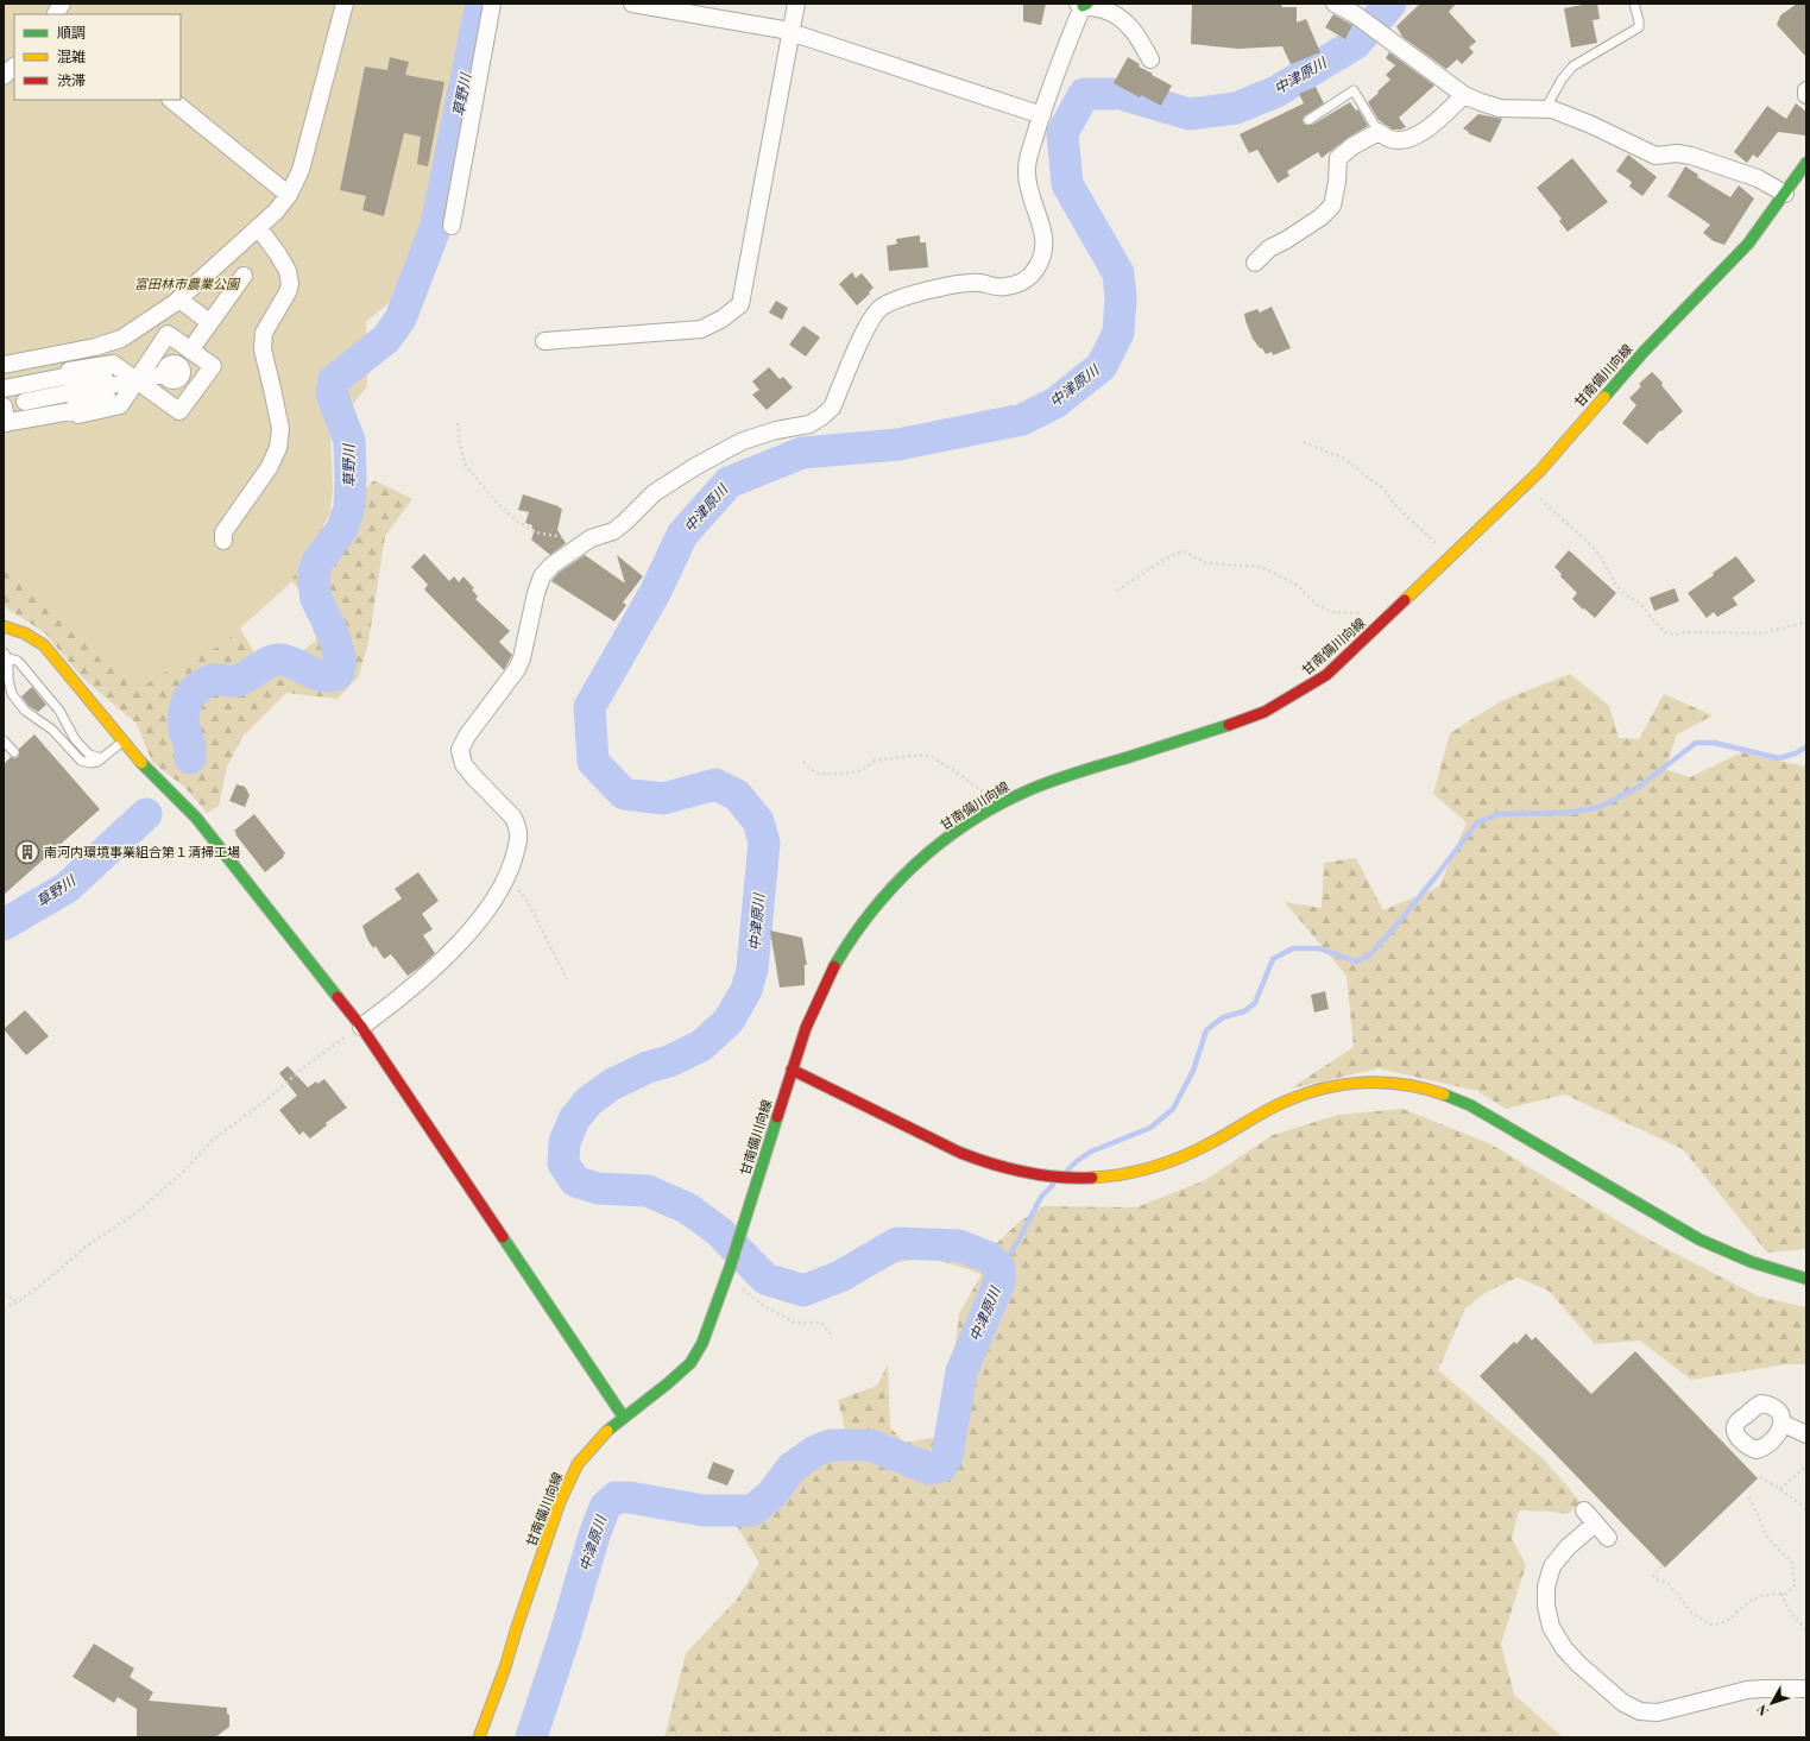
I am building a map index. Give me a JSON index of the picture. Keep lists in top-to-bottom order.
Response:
{
  "streets": {
    "main road": ["甘南備川向線"]
  },
  "water": ["中津原川", "草野川"],
  "parks": ["富田林市農業公園"],
  "places": {
    "building": ["南河内環境事業組合第１清掃工場"]
  },
  "legend": ["順調", "混雑", "渋滞"],
  "north": "bottom left"
}
